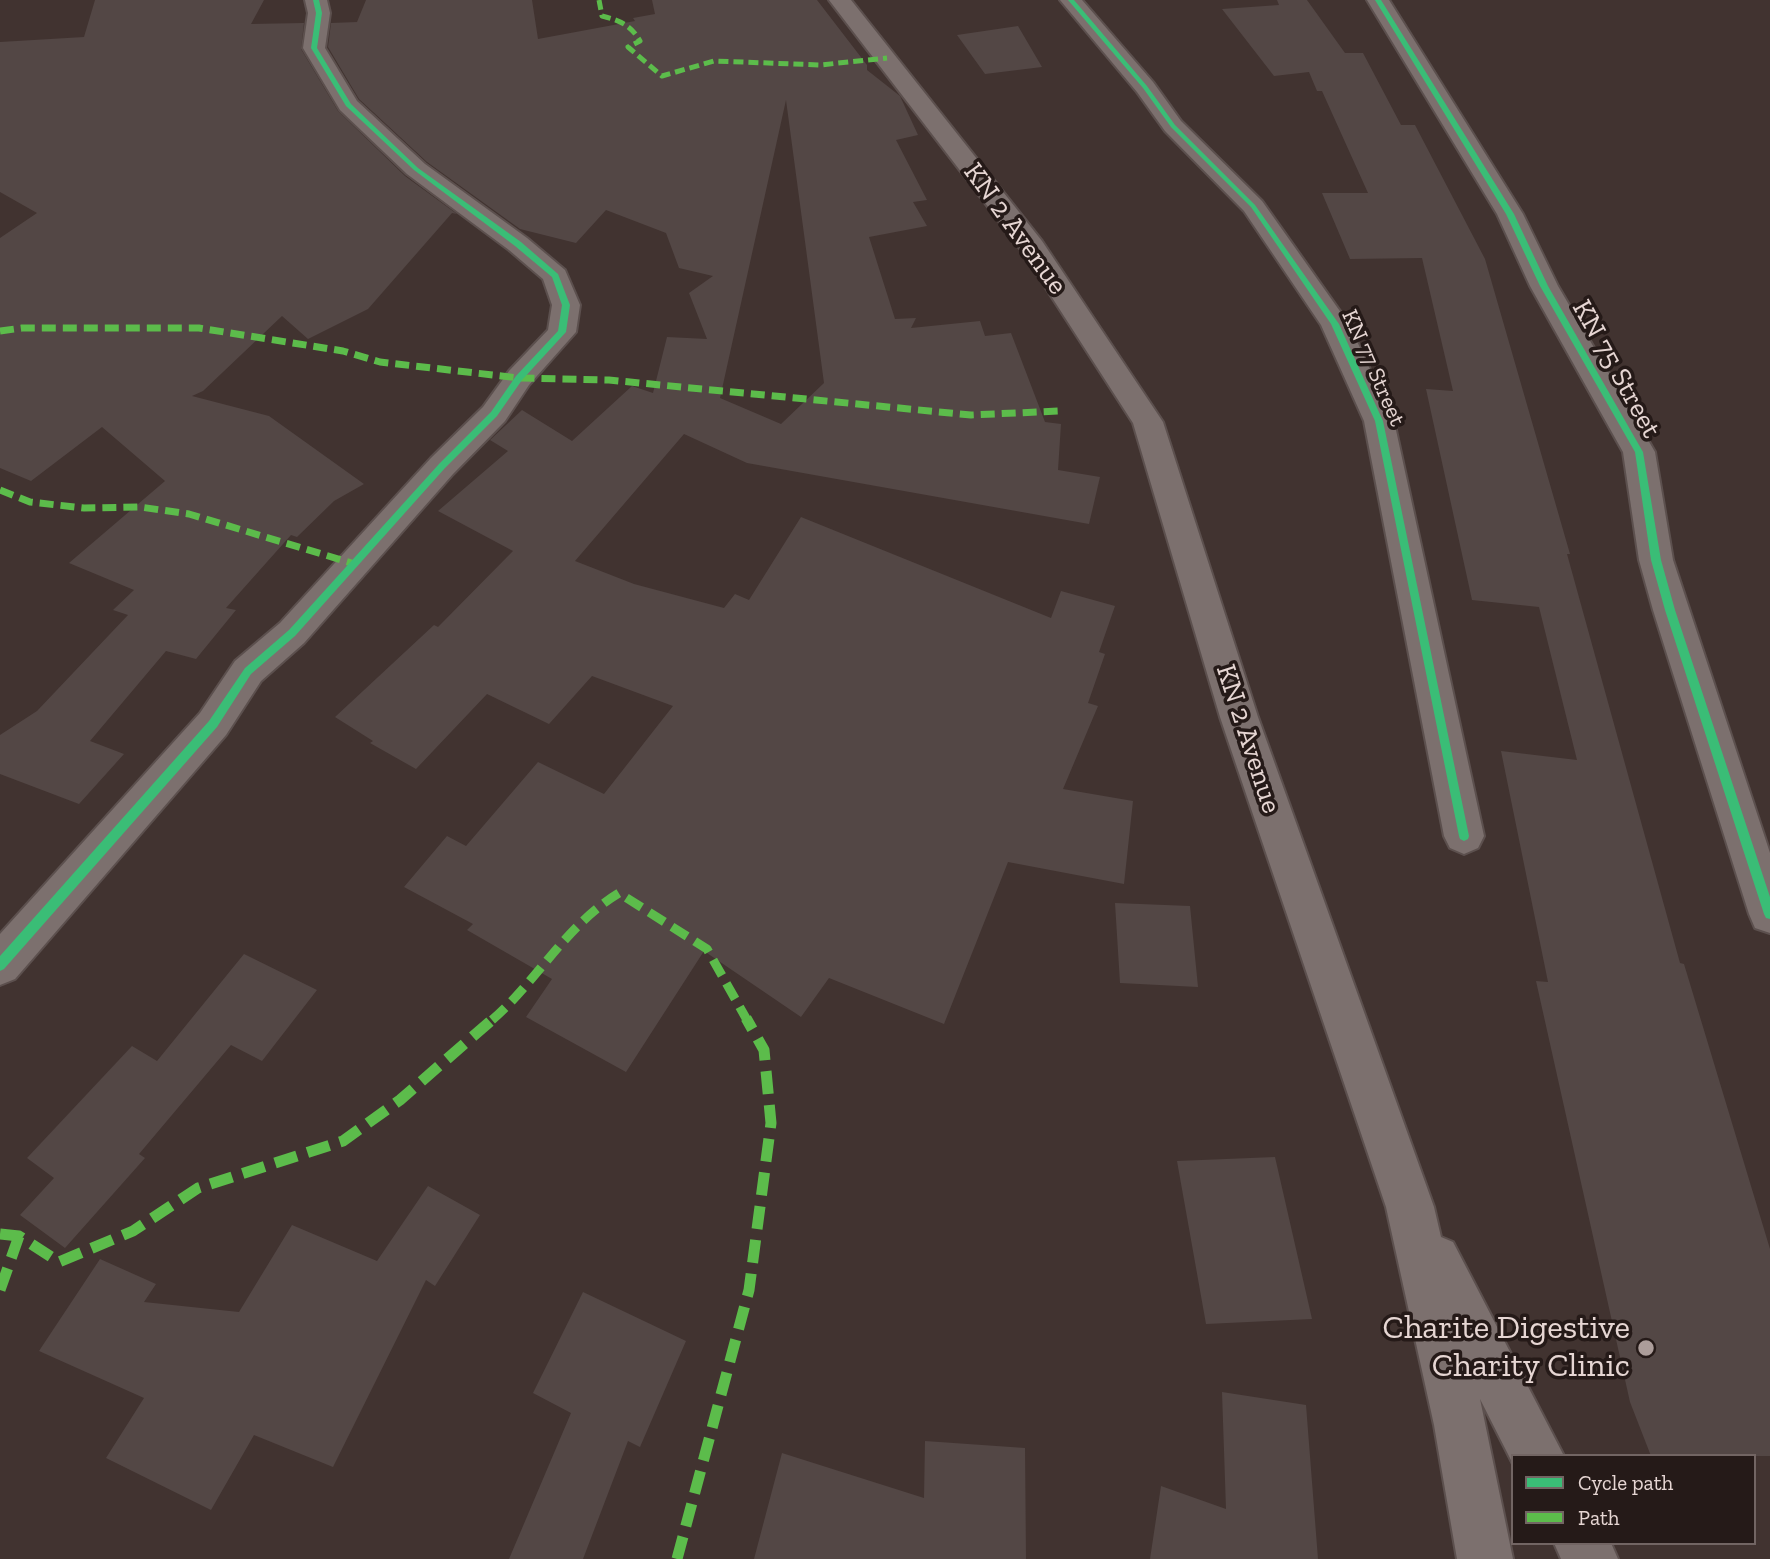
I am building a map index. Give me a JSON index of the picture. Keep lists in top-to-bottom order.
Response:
{
  "streets": {
    "street": ["KN 2 Avenue", "KN 77 Street", "KN 75 Street"]
  },
  "places": ["Charite Digestive Charity Clinic"],
  "legend": ["Cycle path", "Path"]
}
